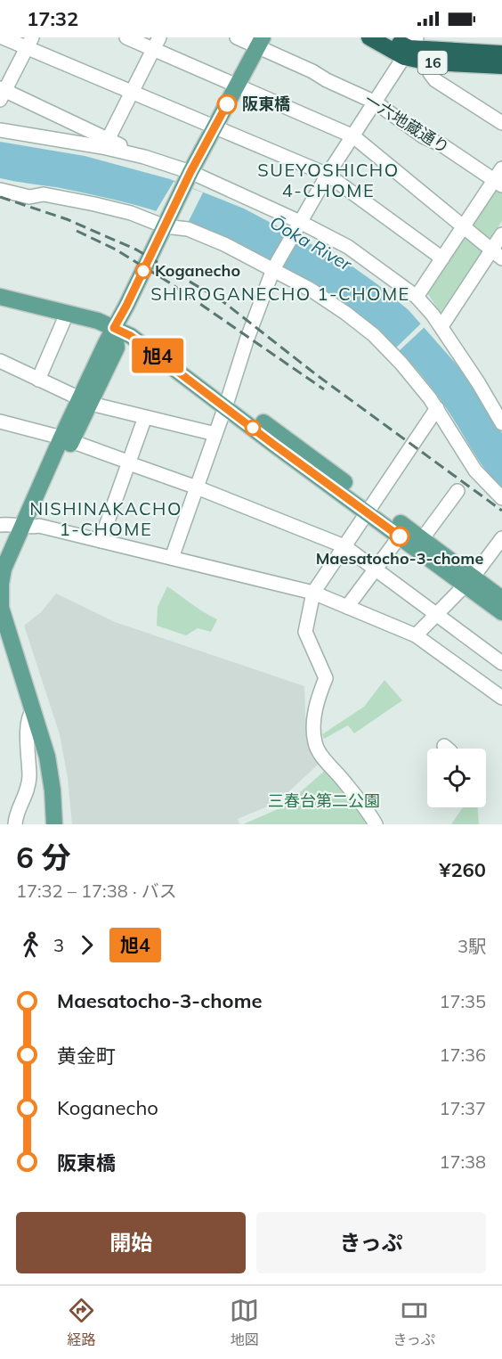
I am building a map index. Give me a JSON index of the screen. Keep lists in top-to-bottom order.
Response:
{
  "streets": {
    "highway": ["16"],
    "street": ["一六地蔵通り"]
  },
  "districts": ["SUEYOSHICHO 4-CHOME", "SHIROGANECHO 1-CHOME", "NISHINAKACHO 1-CHOME"],
  "water": ["Ōoka River"],
  "parks": ["三春台第二公園"],
  "places": ["阪東橋", "Koganecho", "Maesatocho-3-chome"],
  "lines": ["bus line 旭4"],
  "page": {
    "status": "17:32",
    "on_map": "旭4",
    "heading": ["6 分", "17:32 – 17:38 · バス", "¥260"],
    "legs": ["3", "旭4", "3駅"],
    "list": [
      {
        "name": "Maesatocho-3-chome",
        "value": "17:35"
      },
      {
        "name": "黄金町",
        "value": "17:36"
      },
      {
        "name": "Koganecho",
        "value": "17:37"
      },
      {
        "name": "阪東橋",
        "value": "17:38"
      }
    ],
    "buttons": ["開始", "きっぷ"],
    "tabs": ["経路", "地図", "きっぷ"]
  }
}
